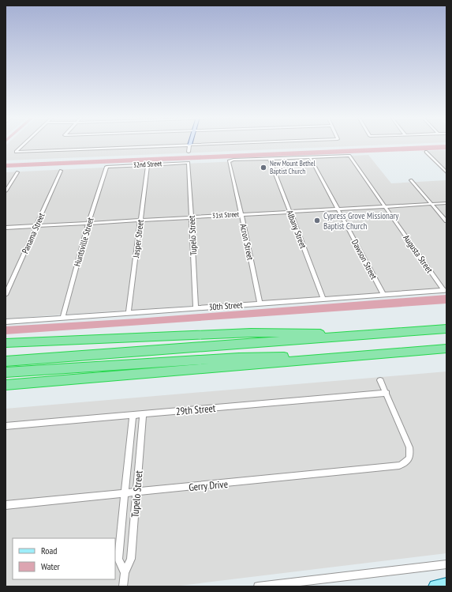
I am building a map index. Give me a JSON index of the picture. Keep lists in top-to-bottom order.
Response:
{
  "streets": {
    "street": [
      "32nd Street",
      "31st Street",
      "Albany Street",
      "Panama Street",
      "Tupelo Street",
      "Jasper Street",
      "Huntsville Street",
      "Acron Street",
      "Augusta Street",
      "Dawson Street",
      "30th Street",
      "29th Street",
      "Gerry Drive"
    ]
  },
  "crossings": [
    ["32nd Street", "Tupelo Street"],
    ["32nd Street", "Jasper Street"],
    ["32nd Street", "Huntsville Street"],
    ["31st Street", "Albany Street"],
    ["31st Street", "Panama Street"],
    ["31st Street", "Tupelo Street"],
    ["31st Street", "Jasper Street"],
    ["31st Street", "Huntsville Street"],
    ["31st Street", "Acron Street"],
    ["31st Street", "Augusta Street"],
    ["31st Street", "Dawson Street"],
    ["Albany Street", "Acron Street"],
    ["Albany Street", "30th Street"],
    ["Tupelo Street", "30th Street"],
    ["Tupelo Street", "29th Street"],
    ["Tupelo Street", "Gerry Drive"],
    ["Jasper Street", "30th Street"],
    ["Huntsville Street", "30th Street"],
    ["Acron Street", "30th Street"],
    ["Augusta Street", "Dawson Street"],
    ["Augusta Street", "30th Street"],
    ["Dawson Street", "30th Street"],
    ["29th Street", "Gerry Drive"]
  ],
  "places": ["New Mount Bethel Baptist Church", "Cypress Grove Missionary Baptist Church"],
  "legend": ["Road", "Water"]
}
